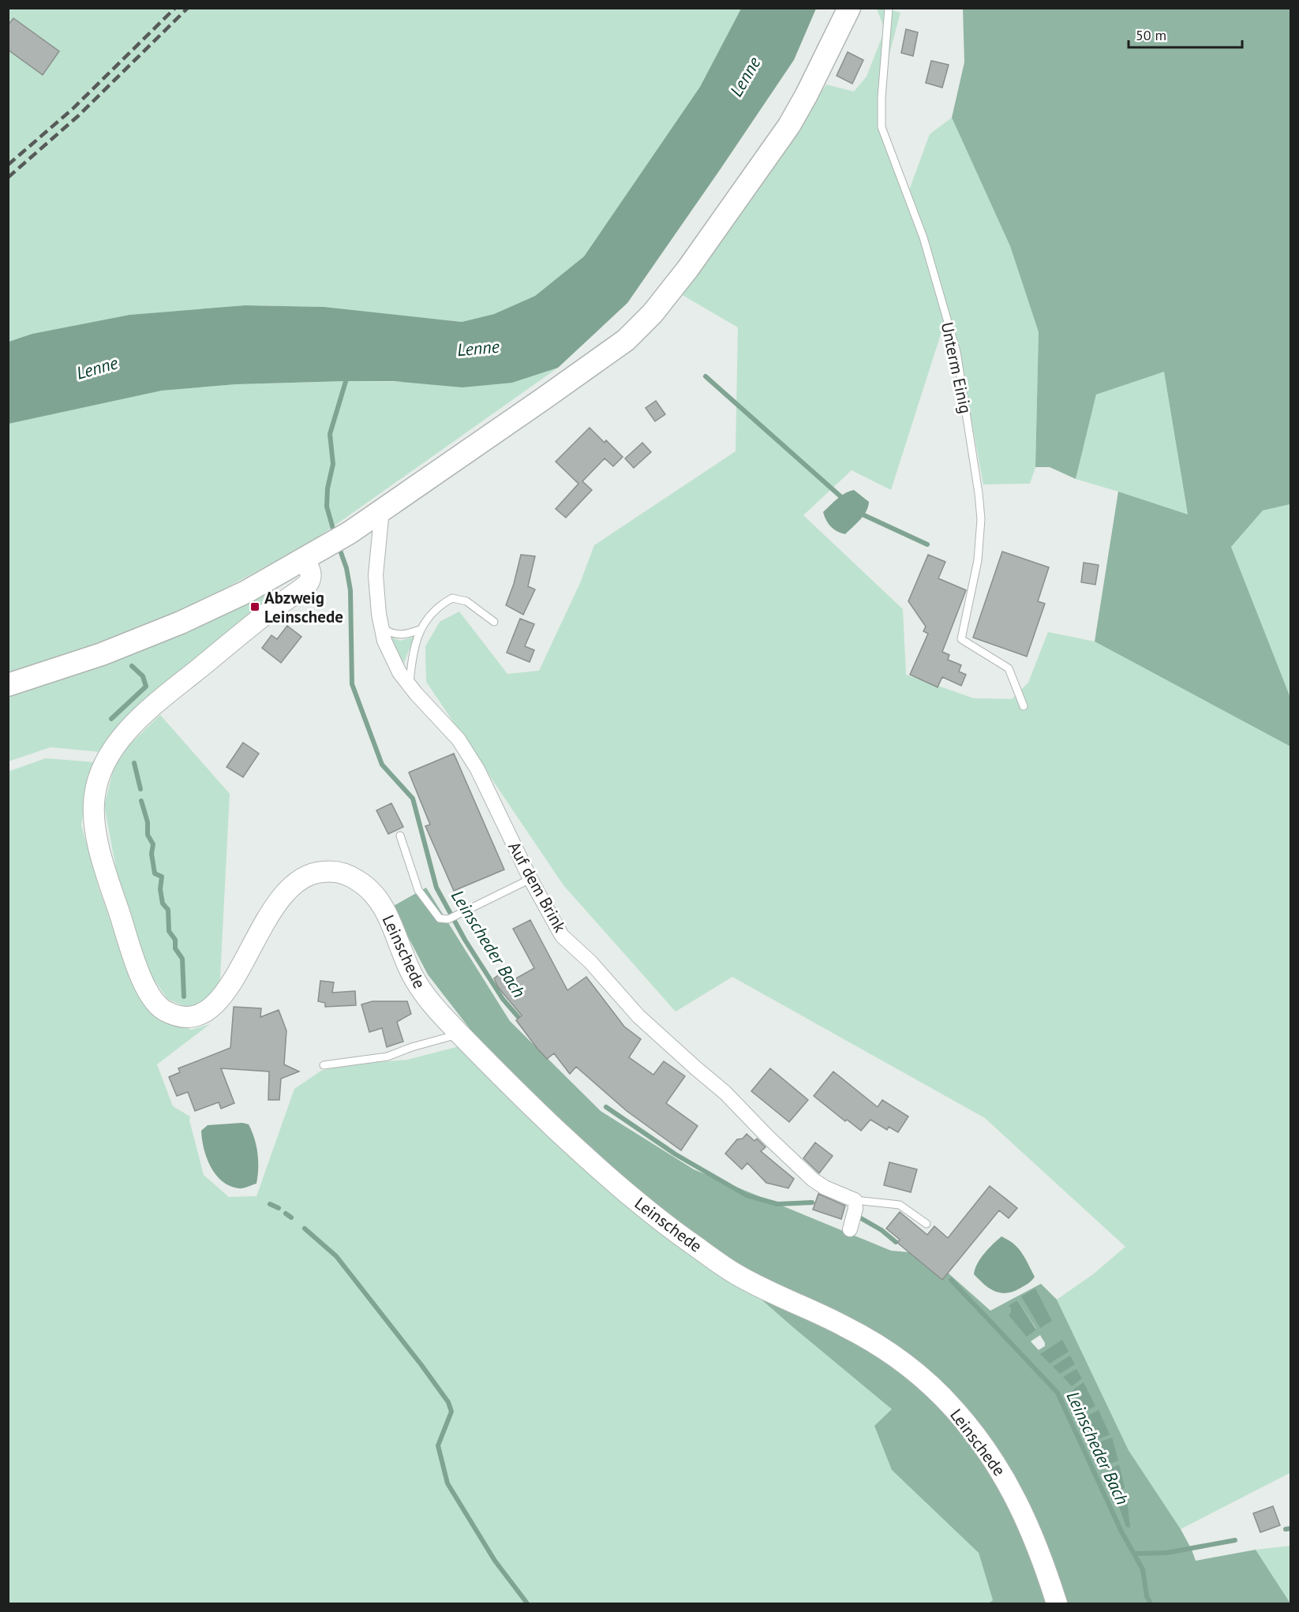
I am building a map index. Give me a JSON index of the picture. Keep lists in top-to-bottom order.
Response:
{
  "streets": {
    "main road": ["Leinschede"],
    "street": ["Auf dem Brink"],
    "lane": ["Unterm Einig"]
  },
  "water": ["Lenne", "Leinscheder Bach"],
  "places": {
    "transit": ["Abzweig Leinschede"]
  },
  "scale_bar": "50 m"
}
